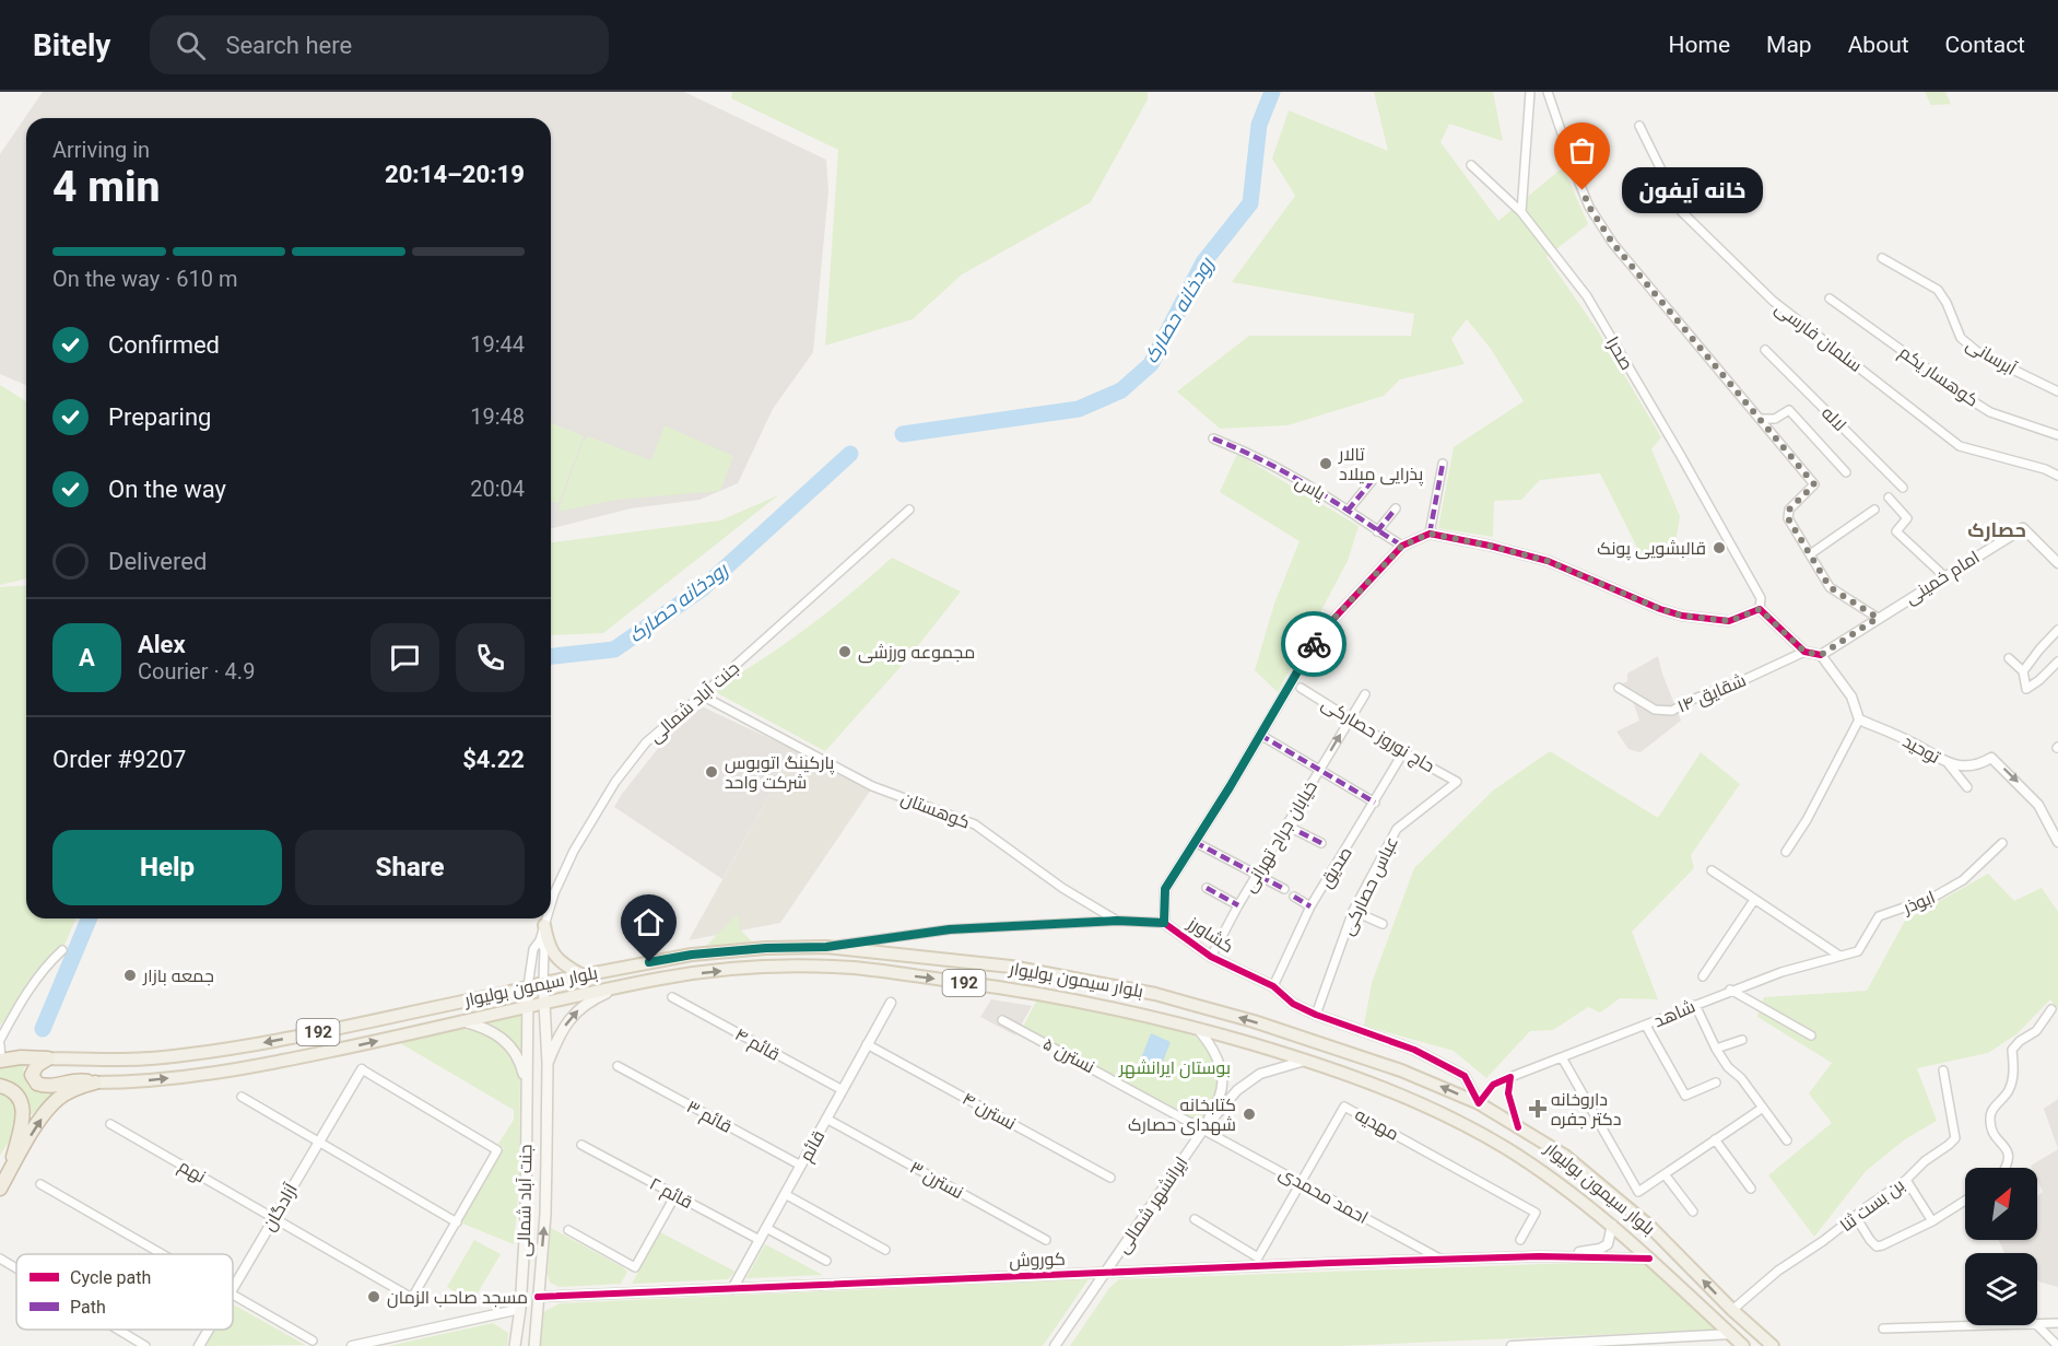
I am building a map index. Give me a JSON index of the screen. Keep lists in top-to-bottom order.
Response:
{
  "streets": {
    "main road": ["جنت آباد شمالی", "بلوار سیمون بولیوار", "192"],
    "street": [
      "سلمان فارسی",
      "صحرا",
      "آبرسانی",
      "کوهسار یکم",
      "لاله",
      "یاس",
      "امام خمینی",
      "شقایق ۱۴",
      "حاج نوروز حصارکی",
      "توحید",
      "کوهستان",
      "خیابان جراح تهرانی",
      "صدیق",
      "عباس حصارکی",
      "ابوذر",
      "کشاورز",
      "شاهد",
      "قائم ۴",
      "نسترن ۵",
      "نسترن ۴",
      "قائم ۳",
      "مهدیه",
      "قائم",
      "نهم",
      "نسترن ۳",
      "قائم ۲",
      "احمد محمدی",
      "ایرانشهر شمالی",
      "بن بست ثنا",
      "آزادگان",
      "کوروش"
    ]
  },
  "crossings": [
    ["یاس", "کشاورز"],
    ["جنت آباد شمالی", "کوهستان"],
    ["جنت آباد شمالی", "بلوار سیمون بولیوار"],
    ["جنت آباد شمالی", "کوروش"],
    ["حاج نوروز حصارکی", "خیابان جراح تهرانی"],
    ["حاج نوروز حصارکی", "صدیق"],
    ["حاج نوروز حصارکی", "عباس حصارکی"],
    ["کوهستان", "کشاورز"],
    ["خیابان جراح تهرانی", "کشاورز"],
    ["صدیق", "کشاورز"],
    ["عباس حصارکی", "کشاورز"],
    ["ابوذر", "شاهد"],
    ["کشاورز", "بلوار سیمون بولیوار"],
    ["کشاورز", "شاهد"],
    ["بلوار سیمون بولیوار", "شاهد"],
    ["بلوار سیمون بولیوار", "بن بست ثنا"],
    ["قائم ۴", "قائم"],
    ["نسترن ۵", "احمد محمدی"],
    ["نسترن ۵", "ایرانشهر شمالی"],
    ["نسترن ۴", "قائم"],
    ["قائم ۳", "قائم"],
    ["مهدیه", "احمد محمدی"],
    ["قائم", "نسترن ۳"],
    ["قائم", "قائم ۲"],
    ["قائم", "کوروش"],
    ["نهم", "آزادگان"],
    ["احمد محمدی", "ایرانشهر شمالی"],
    ["احمد محمدی", "کوروش"],
    ["ایرانشهر شمالی", "کوروش"]
  ],
  "one_way": ["توحید"],
  "districts": ["حصارک"],
  "water": ["رودخانه حصارک"],
  "parks": ["بوستان ایرانشهر"],
  "places": {
    "other": [
      "خانه آیفون",
      "تالار پذرایی میلاد",
      "قالبشویی پونک",
      "مجموعه ورزشی",
      "پارکینگ اتوبوس شرکت واحد",
      "جمعه بازار",
      "کتابخانه شهدای حصارک",
      "مسجد صاحب الزمان"
    ],
    "health": ["داروخانه دکتر جفره"]
  },
  "legend": ["Cycle path", "Path"],
  "north": "top right",
  "page": {
    "header": "Bitely",
    "search": "Search here",
    "nav": [
      "Home",
      "Map",
      "About",
      "Contact"
    ],
    "heading": ["4 min", "Arriving in", "20:14–20:19"],
    "panel": [
      "Alex",
      "Courier · 4.9",
      "Order #9207",
      "$4.22"
    ],
    "bubble": "خانه آیفون",
    "bar": "On the way · 610 m",
    "list": [
      ["Confirmed", "19:44"],
      ["Preparing", "19:48"],
      ["On the way", "20:04"],
      "Delivered"
    ],
    "round": "A",
    "buttons": ["Help", "Share"]
  }
}
